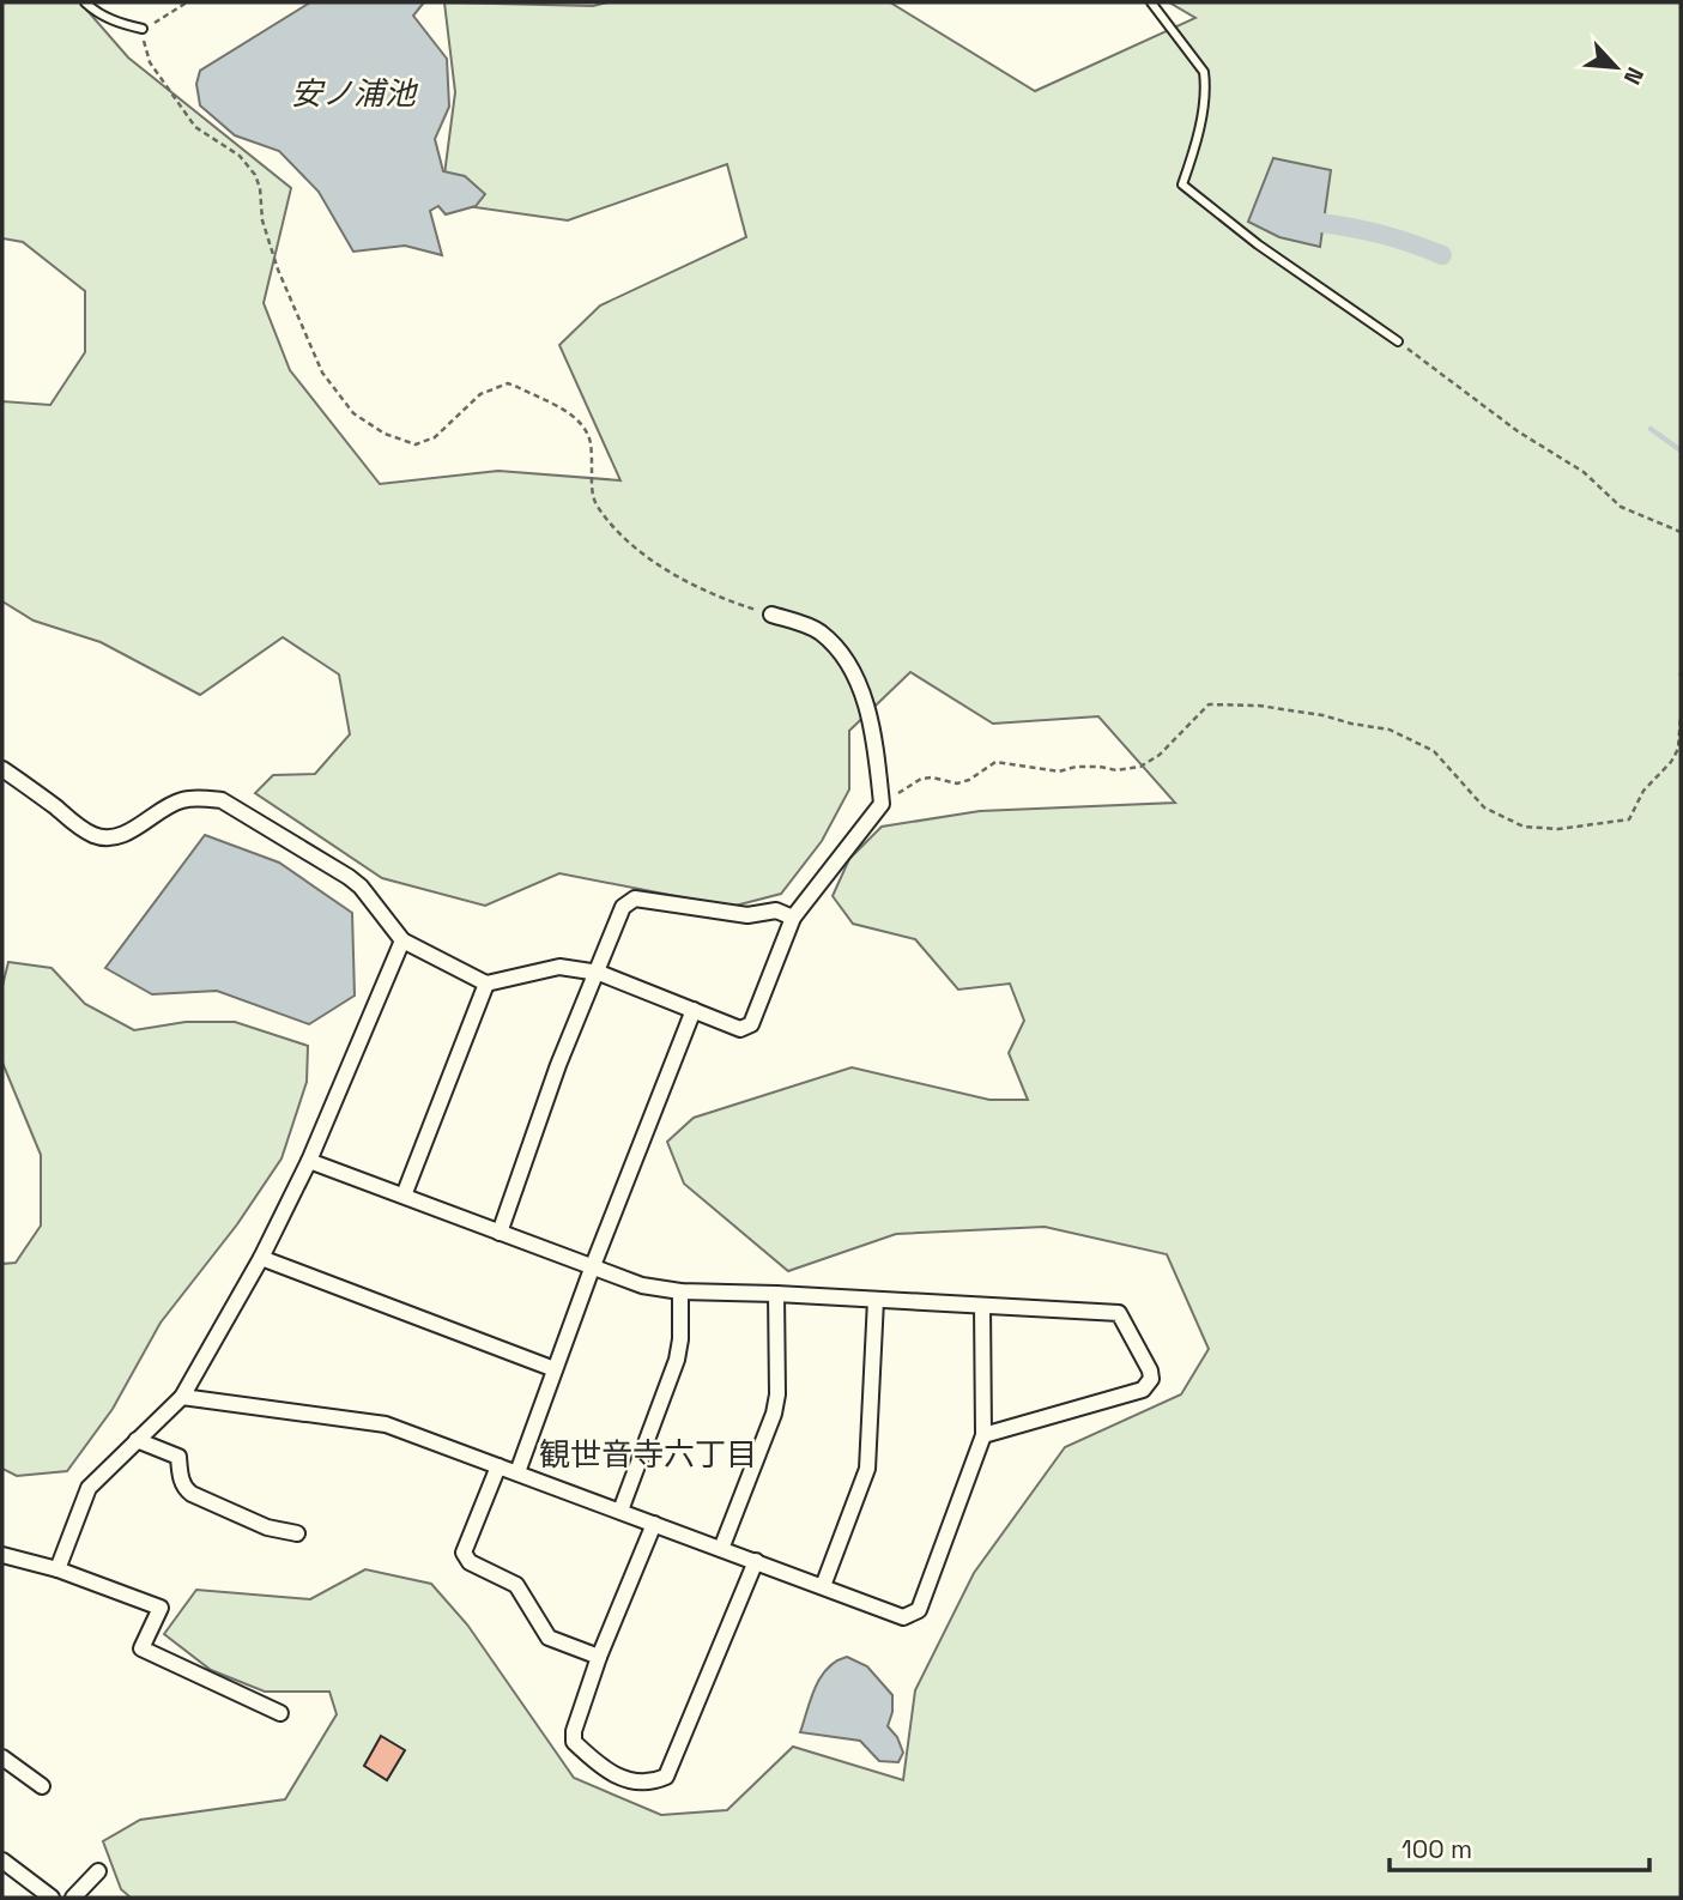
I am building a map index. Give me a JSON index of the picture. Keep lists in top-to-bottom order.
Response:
{
  "districts": ["観世音寺六丁目"],
  "water": ["安ノ浦池"],
  "scale_bar": "100 m",
  "north": "bottom right"
}
